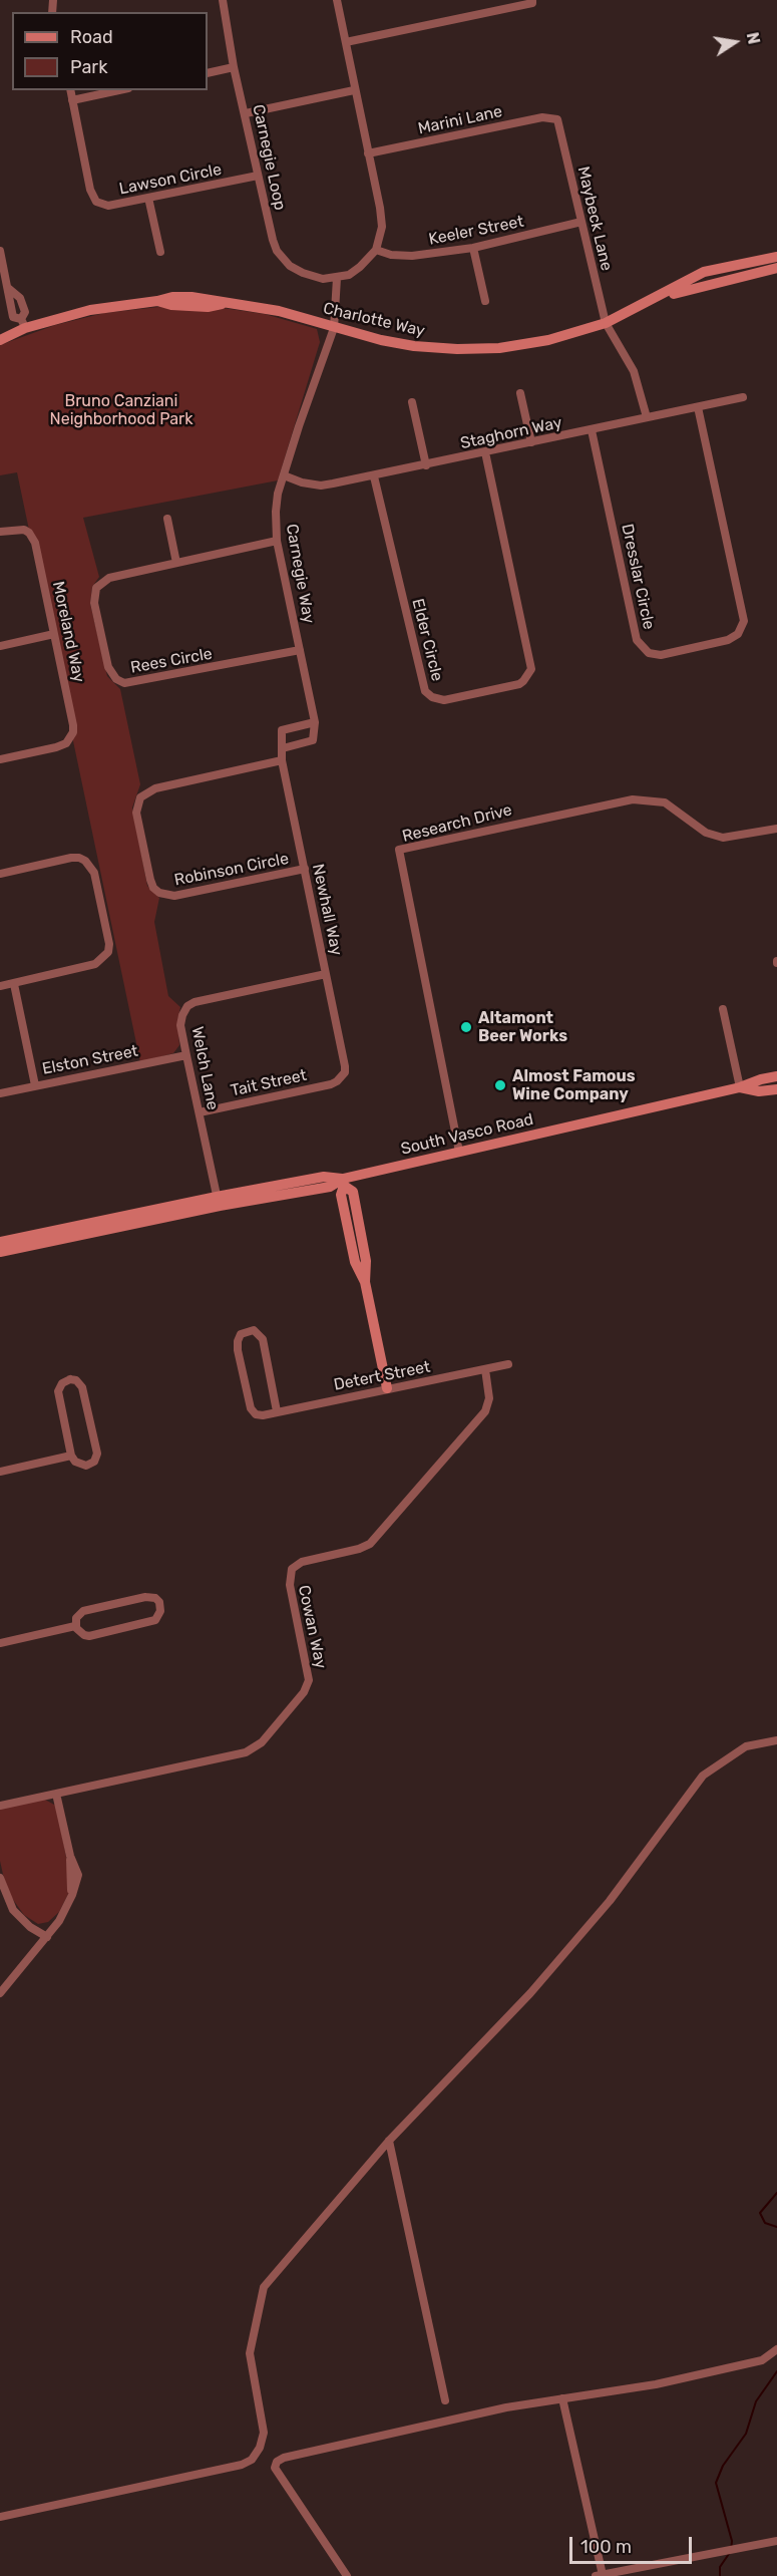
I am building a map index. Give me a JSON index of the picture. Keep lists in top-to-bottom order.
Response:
{
  "streets": {
    "street": [
      "Marini Lane",
      "Carnegie Loop",
      "Lawson Circle",
      "Maybeck Lane",
      "Keeler Street",
      "Charlotte Way",
      "Staghorn Way",
      "Carnegie Way",
      "Dresslar Circle",
      "Moreland Way",
      "Elder Circle",
      "Rees Circle",
      "Research Drive",
      "Robinson Circle",
      "Newhall Way",
      "Elston Street",
      "Welch Lane",
      "Tait Street",
      "South Vasco Road",
      "Detert Street",
      "Cowan Way"
    ]
  },
  "crossings": [
    ["Marini Lane", "Maybeck Lane"],
    ["Carnegie Loop", "Lawson Circle"],
    ["Maybeck Lane", "Keeler Street"],
    ["Maybeck Lane", "Charlotte Way"],
    ["Maybeck Lane", "Staghorn Way"],
    ["Charlotte Way", "Carnegie Way"],
    ["Staghorn Way", "Carnegie Way"],
    ["Staghorn Way", "Dresslar Circle"],
    ["Staghorn Way", "Elder Circle"],
    ["Carnegie Way", "Rees Circle"],
    ["Research Drive", "South Vasco Road"],
    ["Robinson Circle", "Newhall Way"],
    ["Newhall Way", "Welch Lane"],
    ["Newhall Way", "Tait Street"],
    ["Elston Street", "Welch Lane"],
    ["Welch Lane", "Tait Street"],
    ["Welch Lane", "South Vasco Road"],
    ["Detert Street", "Cowan Way"]
  ],
  "parks": ["Bruno Canziani Neighborhood Park"],
  "places": ["Altamont Beer Works", "Almost Famous Wine Company"],
  "legend": ["Road", "Park"],
  "scale_bar": "100 m",
  "north": "right"
}
